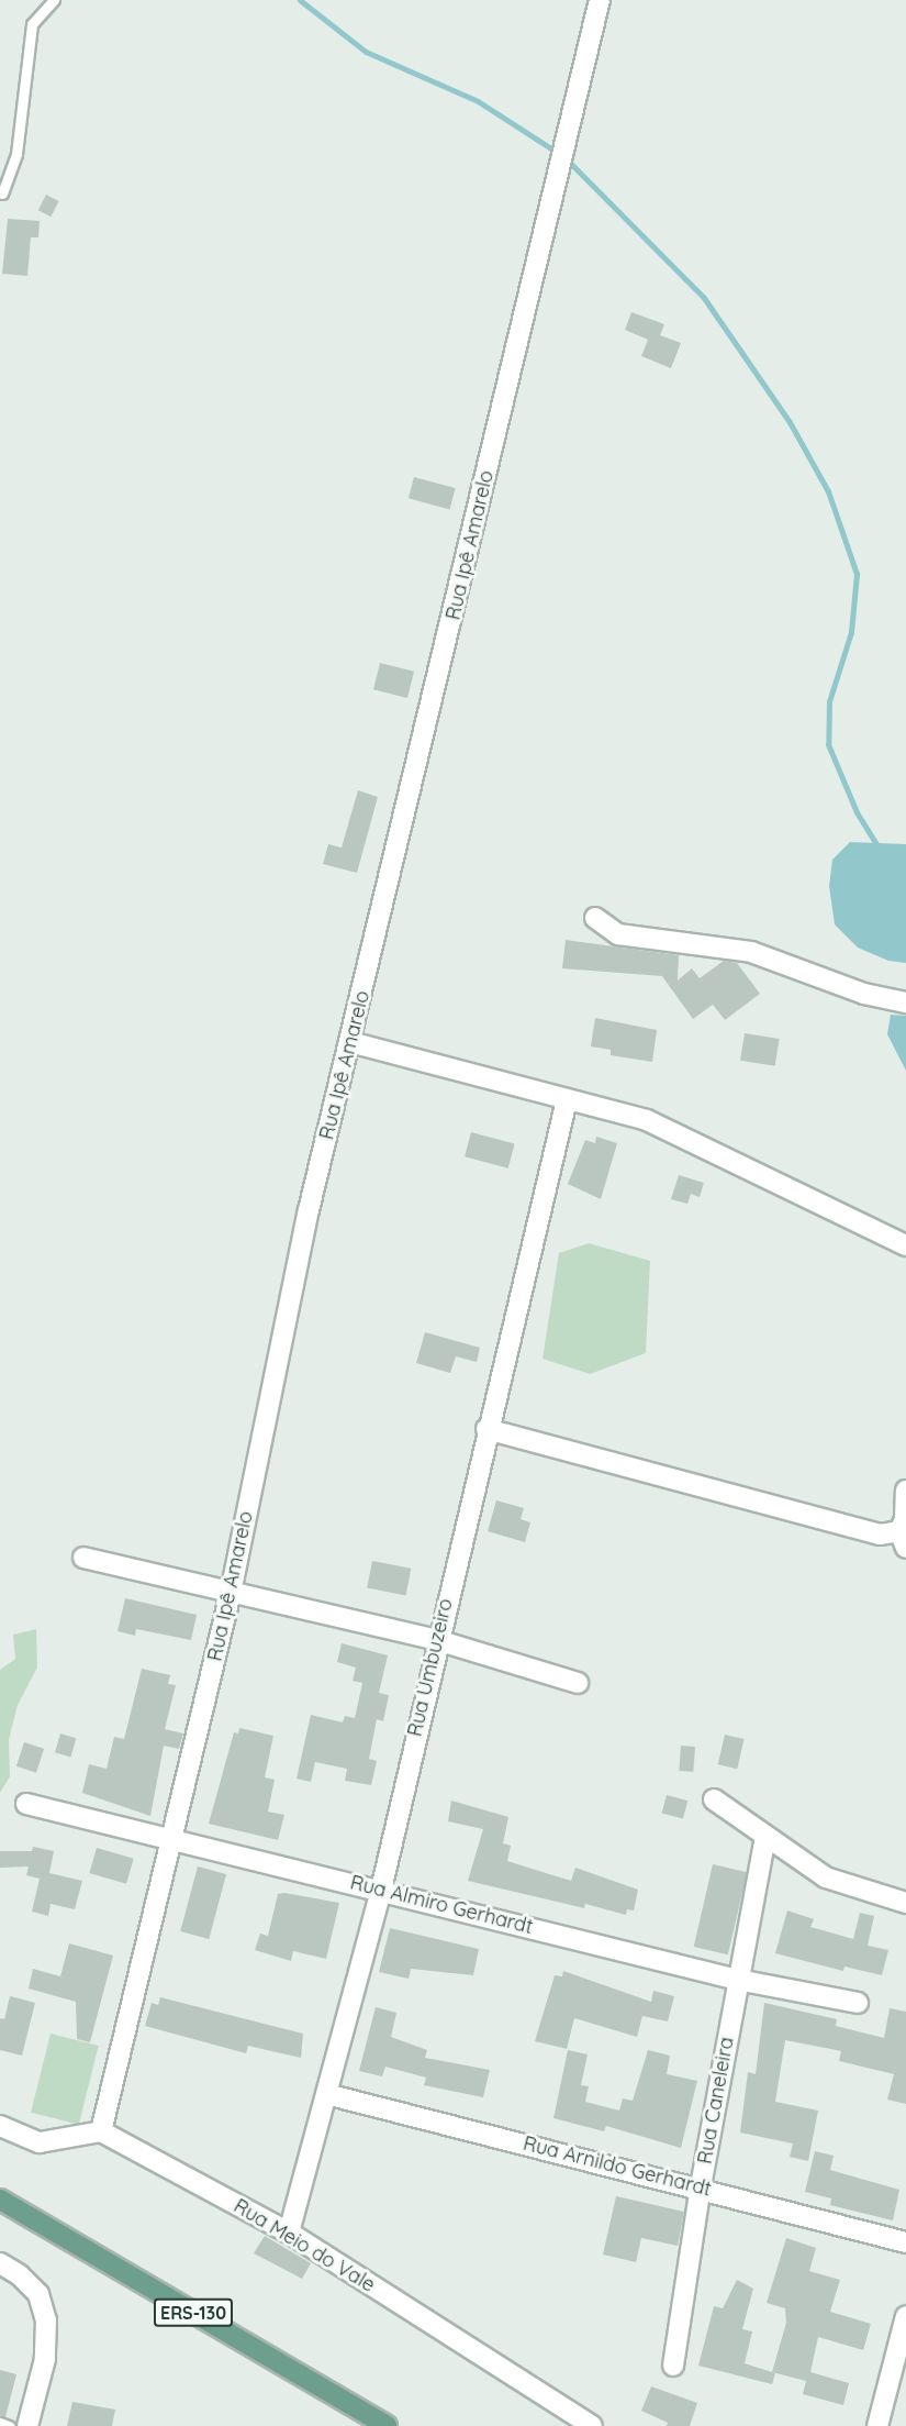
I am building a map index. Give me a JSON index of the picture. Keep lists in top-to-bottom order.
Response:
{
  "streets": {
    "main road": ["ERS-130"],
    "street": [
      "Rua Ipê Amarelo",
      "Rua Umbuzeiro",
      "Rua Almiro Gerhardt",
      "Rua Caneleira",
      "Rua Arnildo Gerhardt",
      "Rua Meio do Vale"
    ]
  },
  "crossings": [
    ["Rua Ipê Amarelo", "Rua Almiro Gerhardt"],
    ["Rua Ipê Amarelo", "Rua Meio do Vale"],
    ["Rua Umbuzeiro", "Rua Almiro Gerhardt"],
    ["Rua Umbuzeiro", "Rua Arnildo Gerhardt"],
    ["Rua Umbuzeiro", "Rua Meio do Vale"],
    ["Rua Almiro Gerhardt", "Rua Caneleira"],
    ["Rua Caneleira", "Rua Arnildo Gerhardt"]
  ]
}
